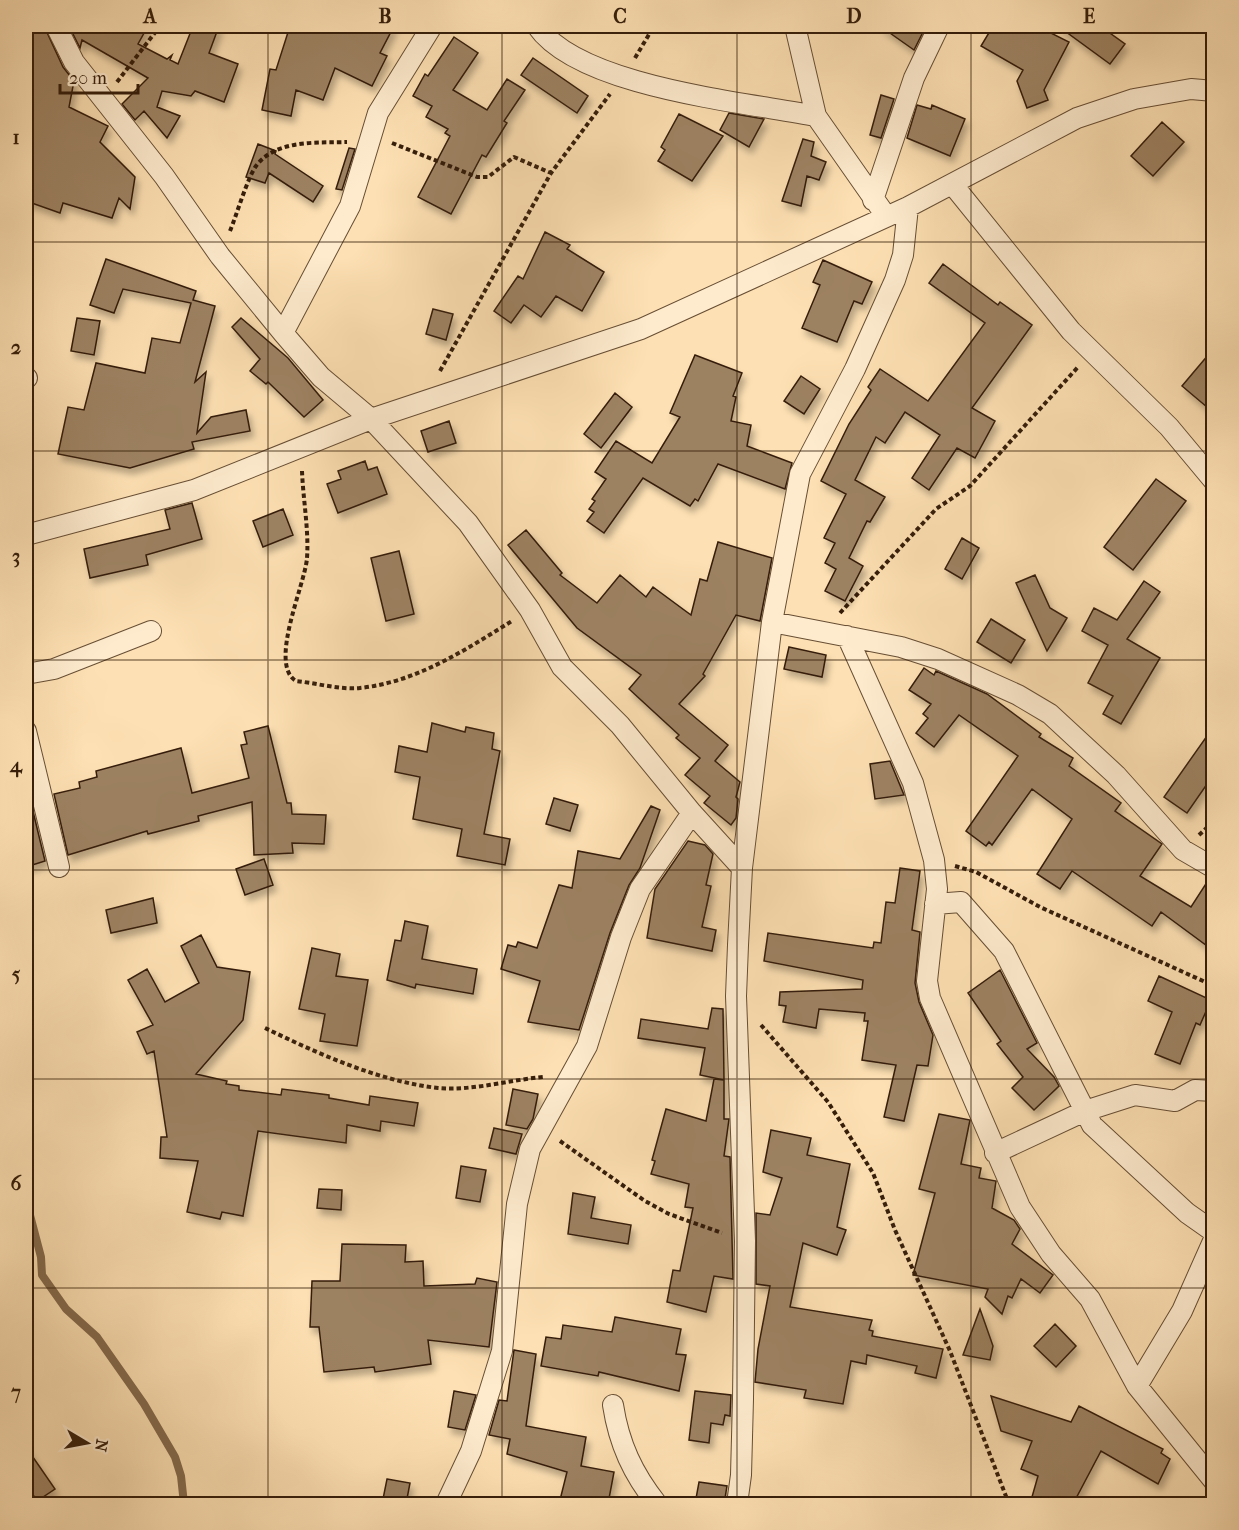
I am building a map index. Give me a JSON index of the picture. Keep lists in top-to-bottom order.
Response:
{
  "scale_bar": "20 m",
  "north": "right",
  "grid": {
    "columns": [
      "A",
      "B",
      "C",
      "D",
      "E"
    ],
    "rows": [
      "1",
      "2",
      "3",
      "4",
      "5",
      "6",
      "7"
    ]
  }
}
